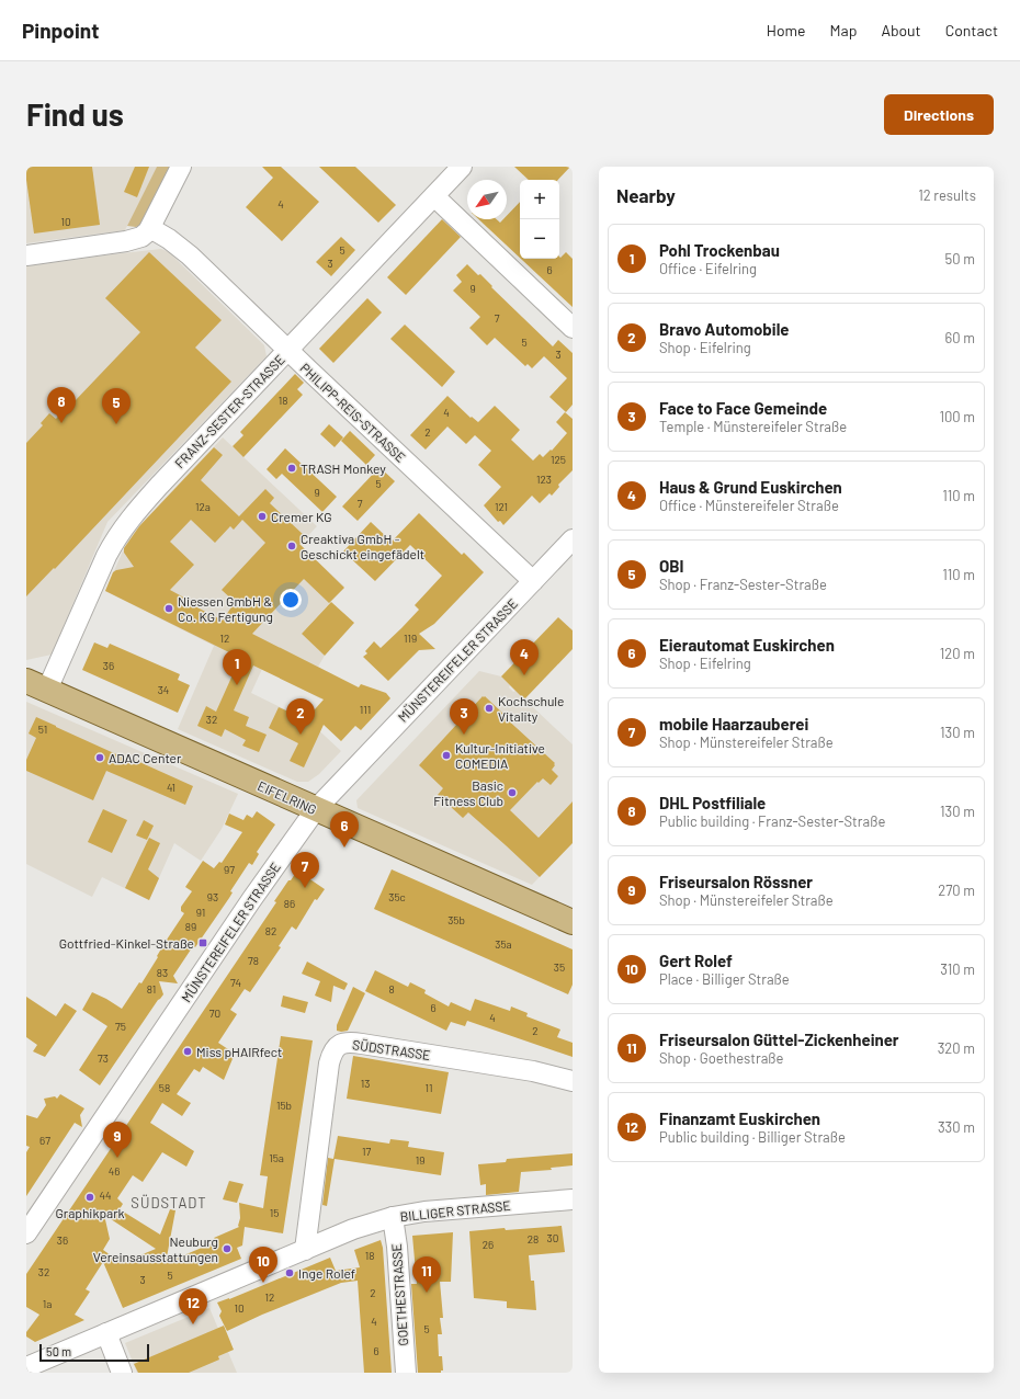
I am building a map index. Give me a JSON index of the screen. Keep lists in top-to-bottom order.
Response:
{
  "streets": {
    "main road": ["EIFELRING"],
    "street": [
      "FRANZ-SESTER-STRASSE",
      "PHILIPP-REIS-STRASSE",
      "MÜNSTEREIFELER STRASSE",
      "SÜDSTRASSE",
      "BILLIGER STRASSE",
      "GOETHESTRASSE"
    ]
  },
  "crossings": [
    ["FRANZ-SESTER-STRASSE", "PHILIPP-REIS-STRASSE"],
    ["FRANZ-SESTER-STRASSE", "EIFELRING"],
    ["PHILIPP-REIS-STRASSE", "MÜNSTEREIFELER STRASSE"],
    ["MÜNSTEREIFELER STRASSE", "EIFELRING"],
    ["SÜDSTRASSE", "BILLIGER STRASSE"],
    ["BILLIGER STRASSE", "GOETHESTRASSE"]
  ],
  "districts": ["SÜDSTADT"],
  "places": {
    "other": [
      "TRASH Monkey",
      "Cremer KG",
      "Creaktiva GmbH - Geschickt eingefädelt",
      "Niessen GmbH & Co. KG Fertigung",
      "Kochschule Vitality",
      "Kultur-Initiative COMEDIA",
      "ADAC Center",
      "Basic Fitness Club",
      "Miss pHAIRfect",
      "Graphikpark",
      "Neuburg Vereinsausstattungen",
      "Inge Rolef"
    ],
    "transit": ["Gottfried-Kinkel-Straße"]
  },
  "house_numbers": [
    "4",
    "10",
    "5",
    "3",
    "6",
    "9",
    "7",
    "5",
    "3",
    "18",
    "4",
    "2",
    "125",
    "123",
    "5",
    "9",
    "7",
    "12a",
    "121",
    "12",
    "119",
    "36",
    "34",
    "111",
    "32",
    "51",
    "41",
    "97",
    "93",
    "35c",
    "86",
    "91",
    "35b",
    "89",
    "82",
    "35a",
    "78",
    "35",
    "83",
    "74",
    "81",
    "8",
    "6",
    "70",
    "4",
    "75",
    "2",
    "73",
    "13",
    "58",
    "11",
    "15b",
    "67",
    "17",
    "15a",
    "19",
    "46",
    "44",
    "15",
    "30",
    "28",
    "36",
    "26",
    "18",
    "32",
    "5",
    "3",
    "2",
    "12",
    "1a",
    "10",
    "4",
    "5",
    "6"
  ],
  "scale_bar": "50 m",
  "north": "bottom left",
  "page": {
    "header": "Pinpoint",
    "nav": [
      "Home",
      "Map",
      "About",
      "Contact"
    ],
    "buttons": "Directions",
    "title": "Find us",
    "heading": ["Nearby", "12 results"],
    "map_buttons": ["+", "−"],
    "list": [
      {
        "mark": "1",
        "name": "Pohl Trockenbau",
        "note": "Office · Eifelring",
        "value": "50 m"
      },
      {
        "mark": "2",
        "name": "Bravo Automobile",
        "note": "Shop · Eifelring",
        "value": "60 m"
      },
      {
        "mark": "3",
        "name": "Face to Face Gemeinde",
        "note": "Temple · Münstereifeler Straße",
        "value": "100 m"
      },
      {
        "mark": "4",
        "name": "Haus & Grund Euskirchen",
        "note": "Office · Münstereifeler Straße",
        "value": "110 m"
      },
      {
        "mark": "5",
        "name": "OBI",
        "note": "Shop · Franz-Sester-Straße",
        "value": "110 m"
      },
      {
        "mark": "6",
        "name": "Eierautomat Euskirchen",
        "note": "Shop · Eifelring",
        "value": "120 m"
      },
      {
        "mark": "7",
        "name": "mobile Haarzauberei",
        "note": "Shop · Münstereifeler Straße",
        "value": "130 m"
      },
      {
        "mark": "8",
        "name": "DHL Postfiliale",
        "note": "Public building · Franz-Sester-Straße",
        "value": "130 m"
      },
      {
        "mark": "9",
        "name": "Friseursalon Rössner",
        "note": "Shop · Münstereifeler Straße",
        "value": "270 m"
      },
      {
        "mark": "10",
        "name": "Gert Rolef",
        "note": "Place · Billiger Straße",
        "value": "310 m"
      },
      {
        "mark": "11",
        "name": "Friseursalon Güttel-Zickenheiner",
        "note": "Shop · Goethestraße",
        "value": "320 m"
      },
      {
        "mark": "12",
        "name": "Finanzamt Euskirchen",
        "note": "Public building · Billiger Straße",
        "value": "330 m"
      }
    ],
    "pins": [
      "8",
      "5",
      "4",
      "1",
      "2",
      "3",
      "6",
      "7",
      "9",
      "10",
      "11",
      "12"
    ],
    "scale": "50 m"
  }
}
